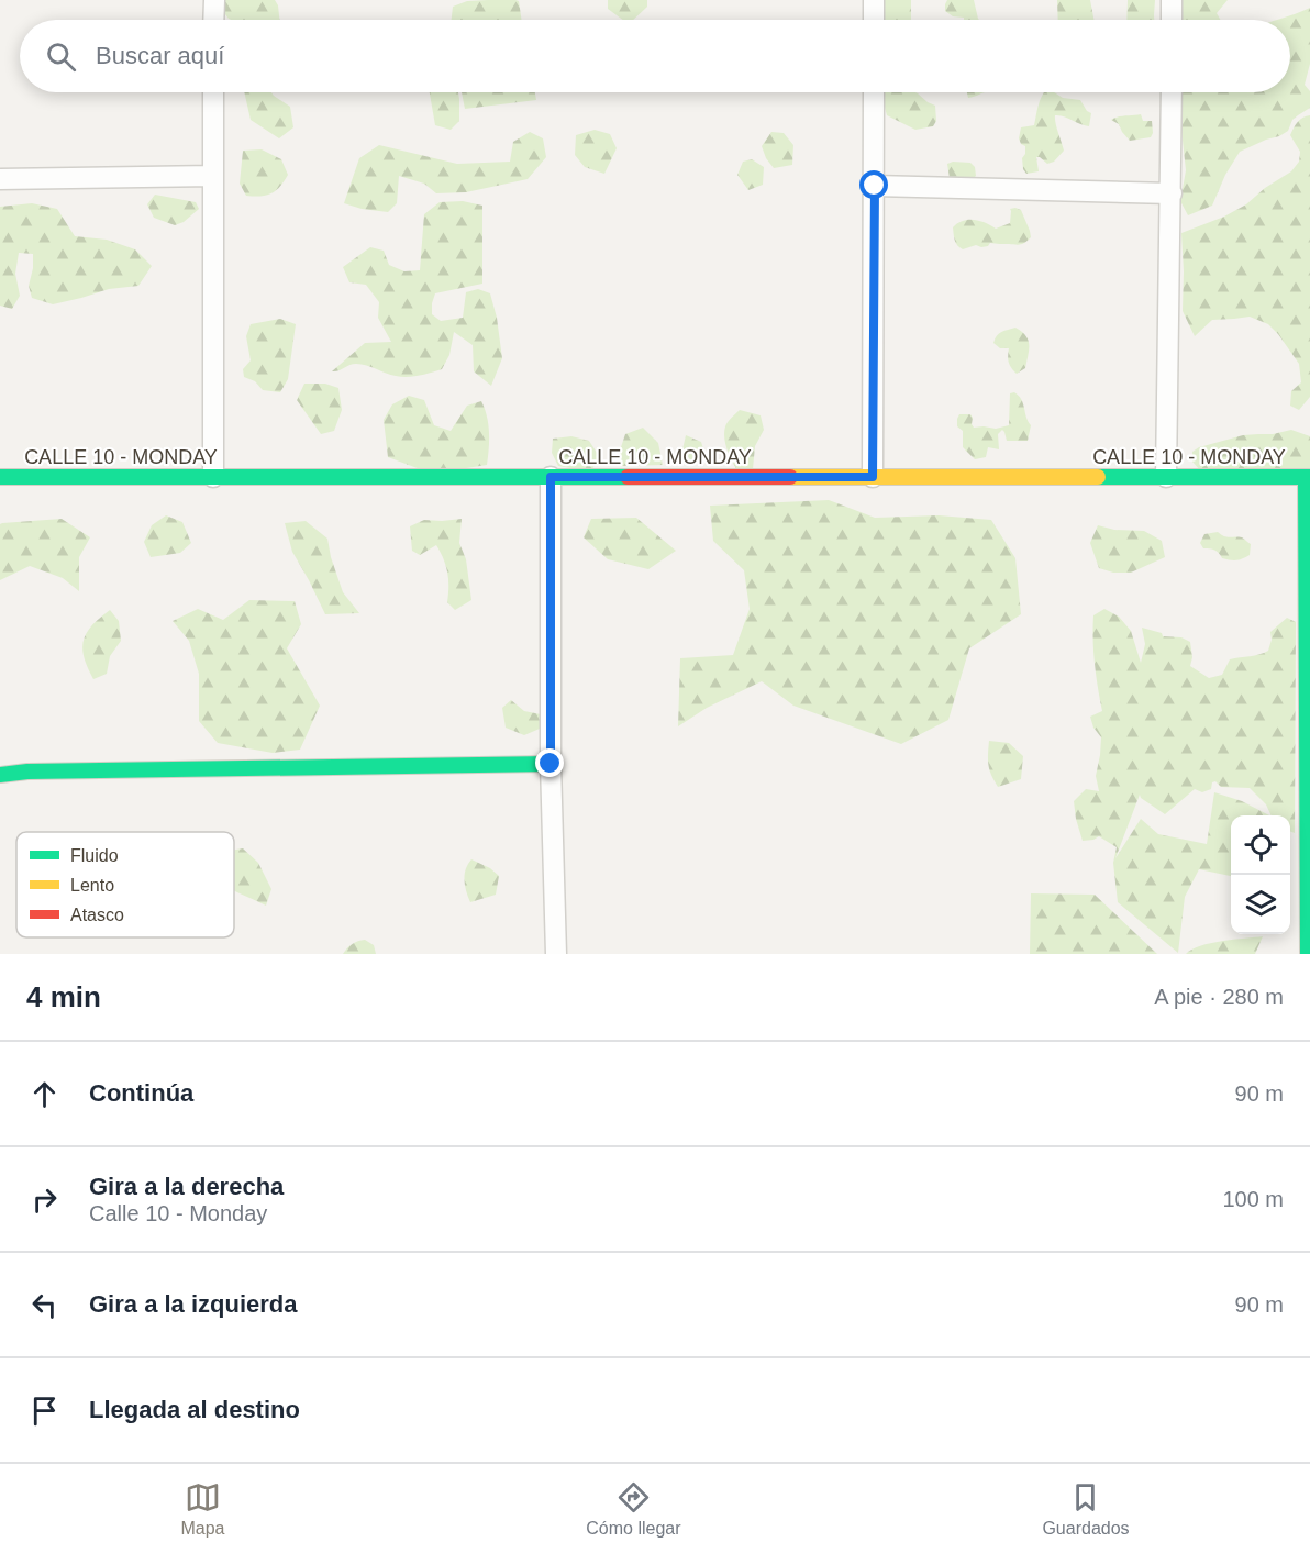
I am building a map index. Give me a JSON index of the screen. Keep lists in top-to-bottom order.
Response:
{
  "streets": {
    "street": ["CALLE 10 - MONDAY"]
  },
  "legend": ["Fluido", "Lento", "Atasco"],
  "page": {
    "search": "Buscar aquí",
    "heading": ["4 min", "A pie · 280 m"],
    "list": [
      ["Continúa", "90 m"],
      ["Gira a la derecha", "Calle 10 - Monday", "100 m"],
      ["Gira a la izquierda", "90 m"],
      "Llegada al destino"
    ],
    "nav": ["Mapa", "Cómo llegar", "Guardados"]
  }
}
